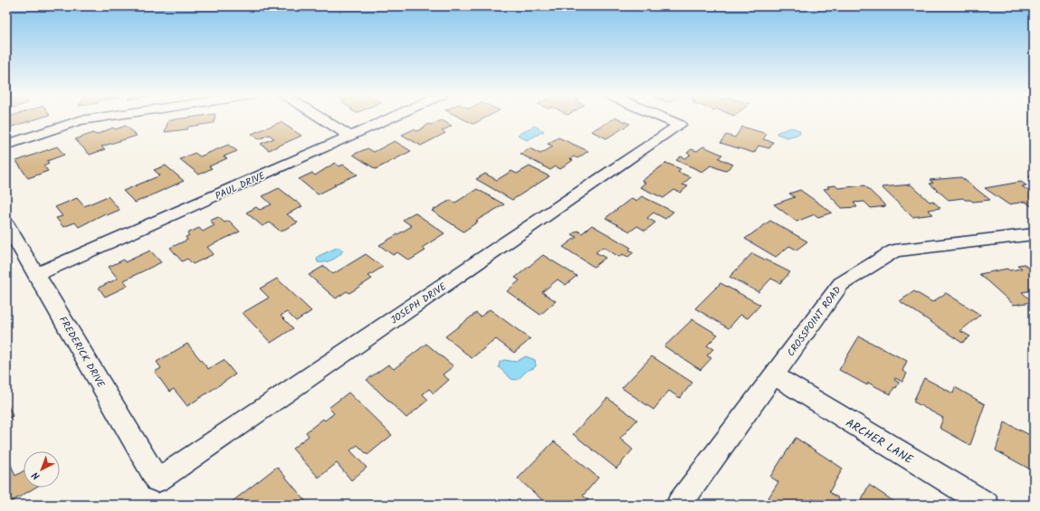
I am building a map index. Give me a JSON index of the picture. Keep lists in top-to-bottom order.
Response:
{
  "streets": {
    "street": [
      "PAUL DRIVE",
      "JOSEPH DRIVE",
      "CROSSPOINT ROAD",
      "FREDERICK DRIVE",
      "ARCHER LANE"
    ]
  },
  "crossings": [
    ["PAUL DRIVE", "FREDERICK DRIVE"],
    ["JOSEPH DRIVE", "FREDERICK DRIVE"],
    ["CROSSPOINT ROAD", "ARCHER LANE"]
  ],
  "north": "bottom left"
}
